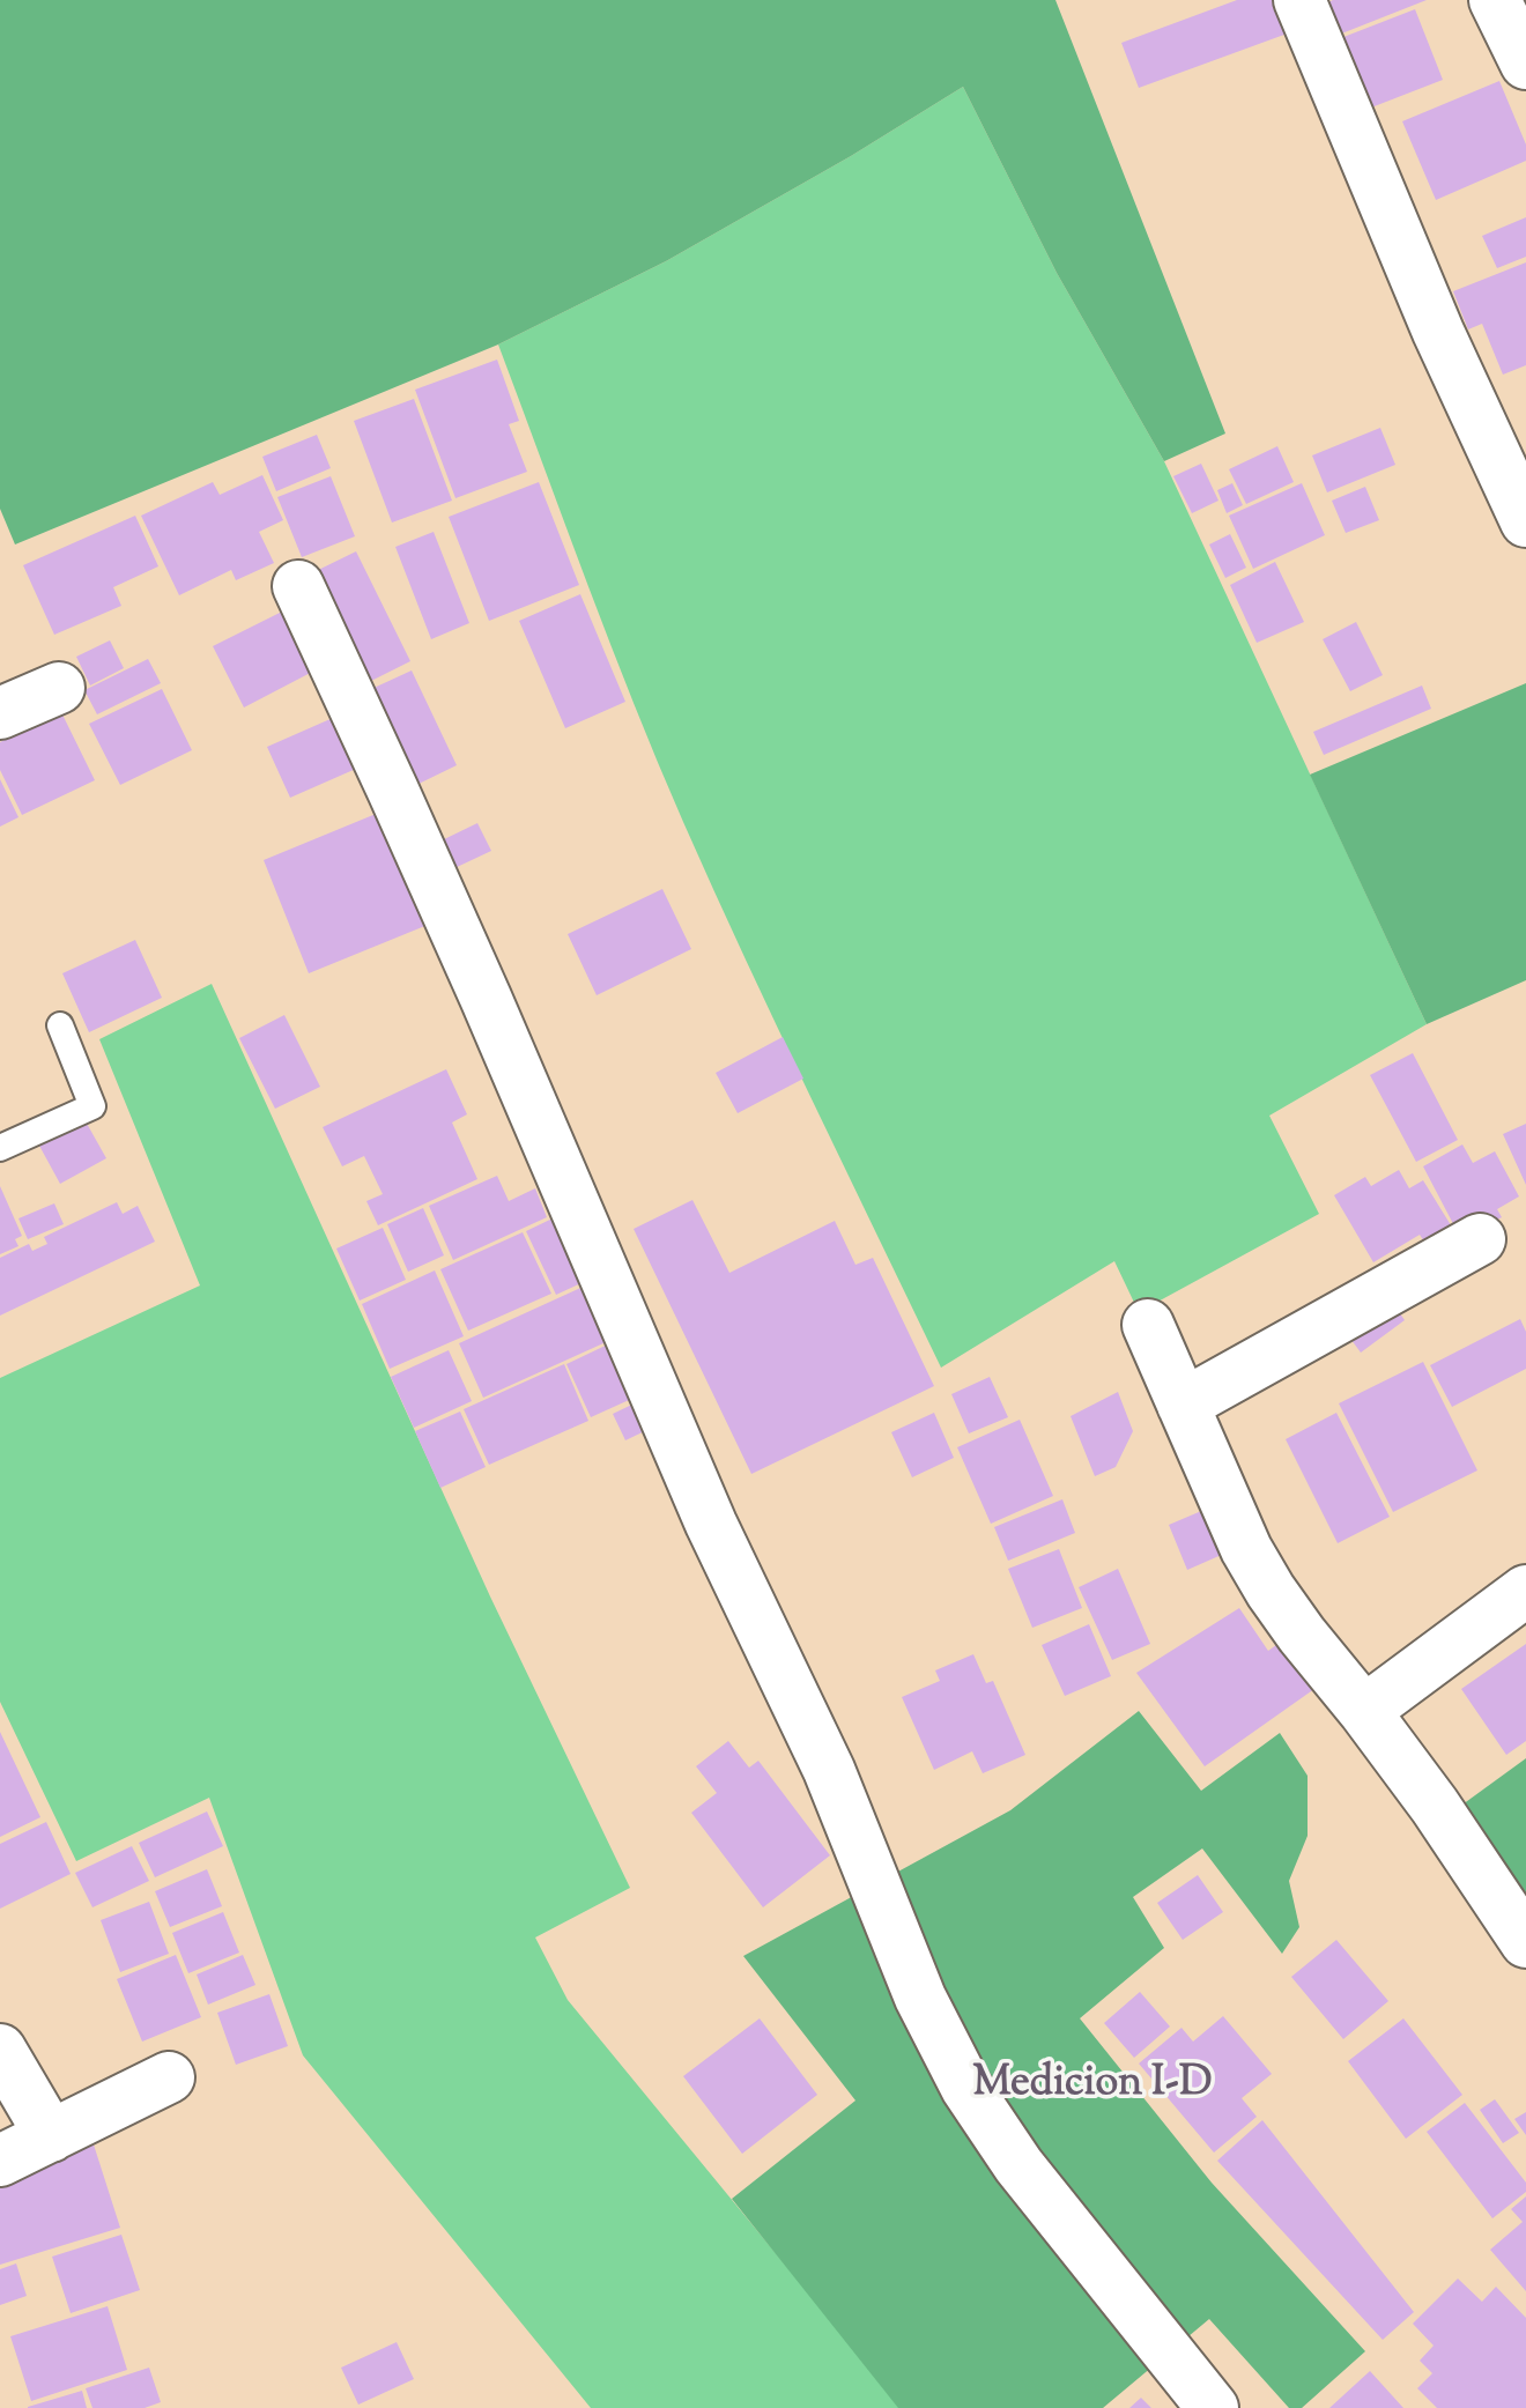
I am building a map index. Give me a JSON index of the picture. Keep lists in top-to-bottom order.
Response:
{
  "districts": ["Medicion I-D"]
}
